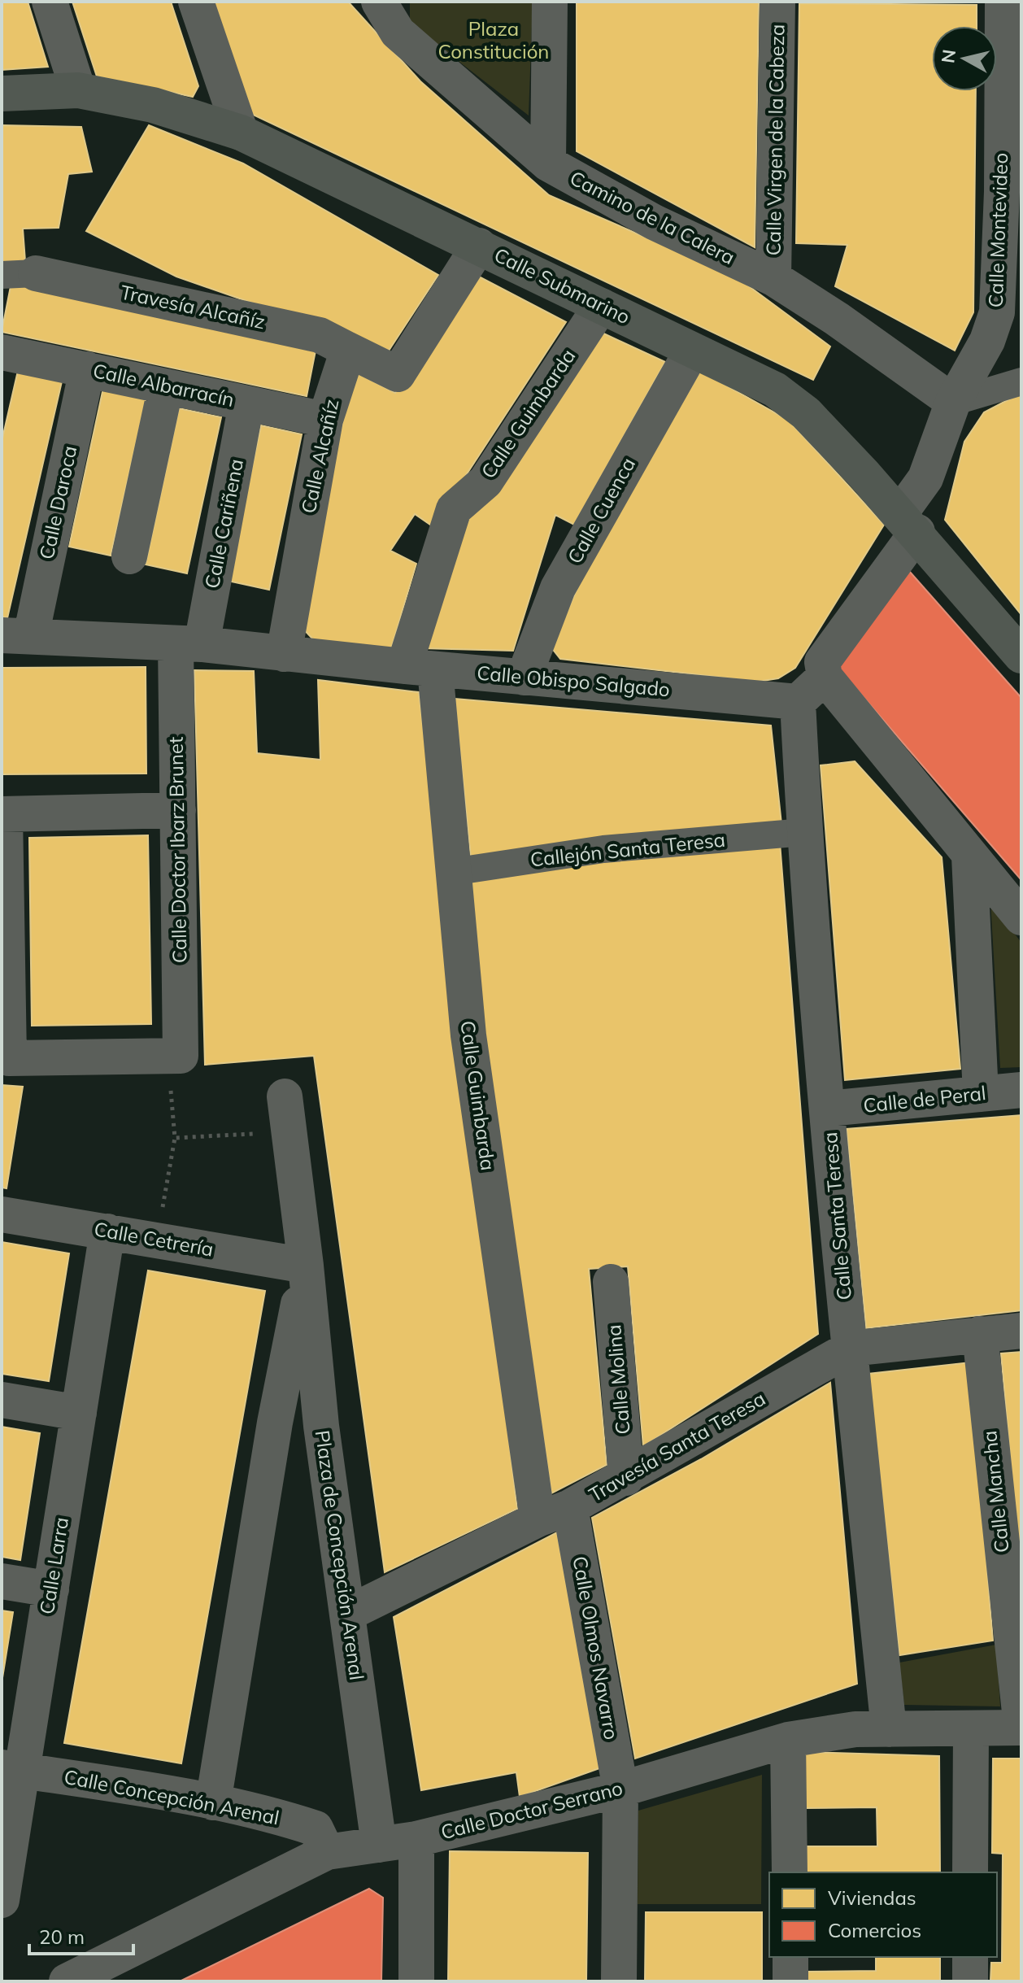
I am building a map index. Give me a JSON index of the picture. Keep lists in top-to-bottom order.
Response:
{
  "streets": {
    "main road": ["Calle Submarino"],
    "street": [
      "Calle Virgen de la Cabeza",
      "Camino de la Calera",
      "Calle Montevideo",
      "Travesía Alcañíz",
      "Calle Albarracín",
      "Calle Guimbarda",
      "Calle Alcañíz",
      "Calle Daroca",
      "Calle Cuenca",
      "Calle Cariñena",
      "Calle Obispo Salgado",
      "Calle Doctor Ibarz Brunet",
      "Callejón Santa Teresa",
      "Calle de Peral",
      "Calle Santa Teresa",
      "Calle Cetrería",
      "Calle Molina",
      "Travesía Santa Teresa",
      "Calle Mancha",
      "Plaza de Concepción Arenal",
      "Calle Larra",
      "Calle Olmos Navarro",
      "Calle Concepción Arenal",
      "Calle Doctor Serrano"
    ]
  },
  "crossings": [
    ["Calle Virgen de la Cabeza", "Camino de la Calera"],
    ["Camino de la Calera", "Calle Montevideo"],
    ["Calle Montevideo", "Calle Submarino"],
    ["Calle Submarino", "Calle Guimbarda"],
    ["Calle Submarino", "Calle Cuenca"],
    ["Travesía Alcañíz", "Calle Alcañíz"],
    ["Calle Albarracín", "Calle Alcañíz"],
    ["Calle Albarracín", "Calle Daroca"],
    ["Calle Albarracín", "Calle Cariñena"],
    ["Calle Guimbarda", "Calle Obispo Salgado"],
    ["Calle Guimbarda", "Callejón Santa Teresa"],
    ["Calle Guimbarda", "Travesía Santa Teresa"],
    ["Calle Alcañíz", "Calle Obispo Salgado"],
    ["Calle Daroca", "Calle Obispo Salgado"],
    ["Calle Cuenca", "Calle Obispo Salgado"],
    ["Calle Cariñena", "Calle Obispo Salgado"],
    ["Calle Cariñena", "Calle Doctor Ibarz Brunet"],
    ["Calle Obispo Salgado", "Calle Doctor Ibarz Brunet"],
    ["Calle Obispo Salgado", "Calle Santa Teresa"],
    ["Callejón Santa Teresa", "Calle Santa Teresa"],
    ["Calle de Peral", "Calle Santa Teresa"],
    ["Calle Santa Teresa", "Travesía Santa Teresa"],
    ["Calle Santa Teresa", "Calle Doctor Serrano"],
    ["Calle Cetrería", "Plaza de Concepción Arenal"],
    ["Calle Cetrería", "Calle Larra"],
    ["Calle Molina", "Travesía Santa Teresa"],
    ["Travesía Santa Teresa", "Calle Mancha"],
    ["Travesía Santa Teresa", "Plaza de Concepción Arenal"],
    ["Travesía Santa Teresa", "Calle Olmos Navarro"],
    ["Calle Mancha", "Calle Doctor Serrano"],
    ["Plaza de Concepción Arenal", "Calle Concepción Arenal"],
    ["Plaza de Concepción Arenal", "Calle Doctor Serrano"],
    ["Calle Larra", "Calle Concepción Arenal"],
    ["Calle Olmos Navarro", "Calle Doctor Serrano"],
    ["Calle Concepción Arenal", "Calle Doctor Serrano"]
  ],
  "parks": ["Plaza Constitución"],
  "legend": ["Viviendas", "Comercios"],
  "scale_bar": "20 m",
  "north": "left"
}
